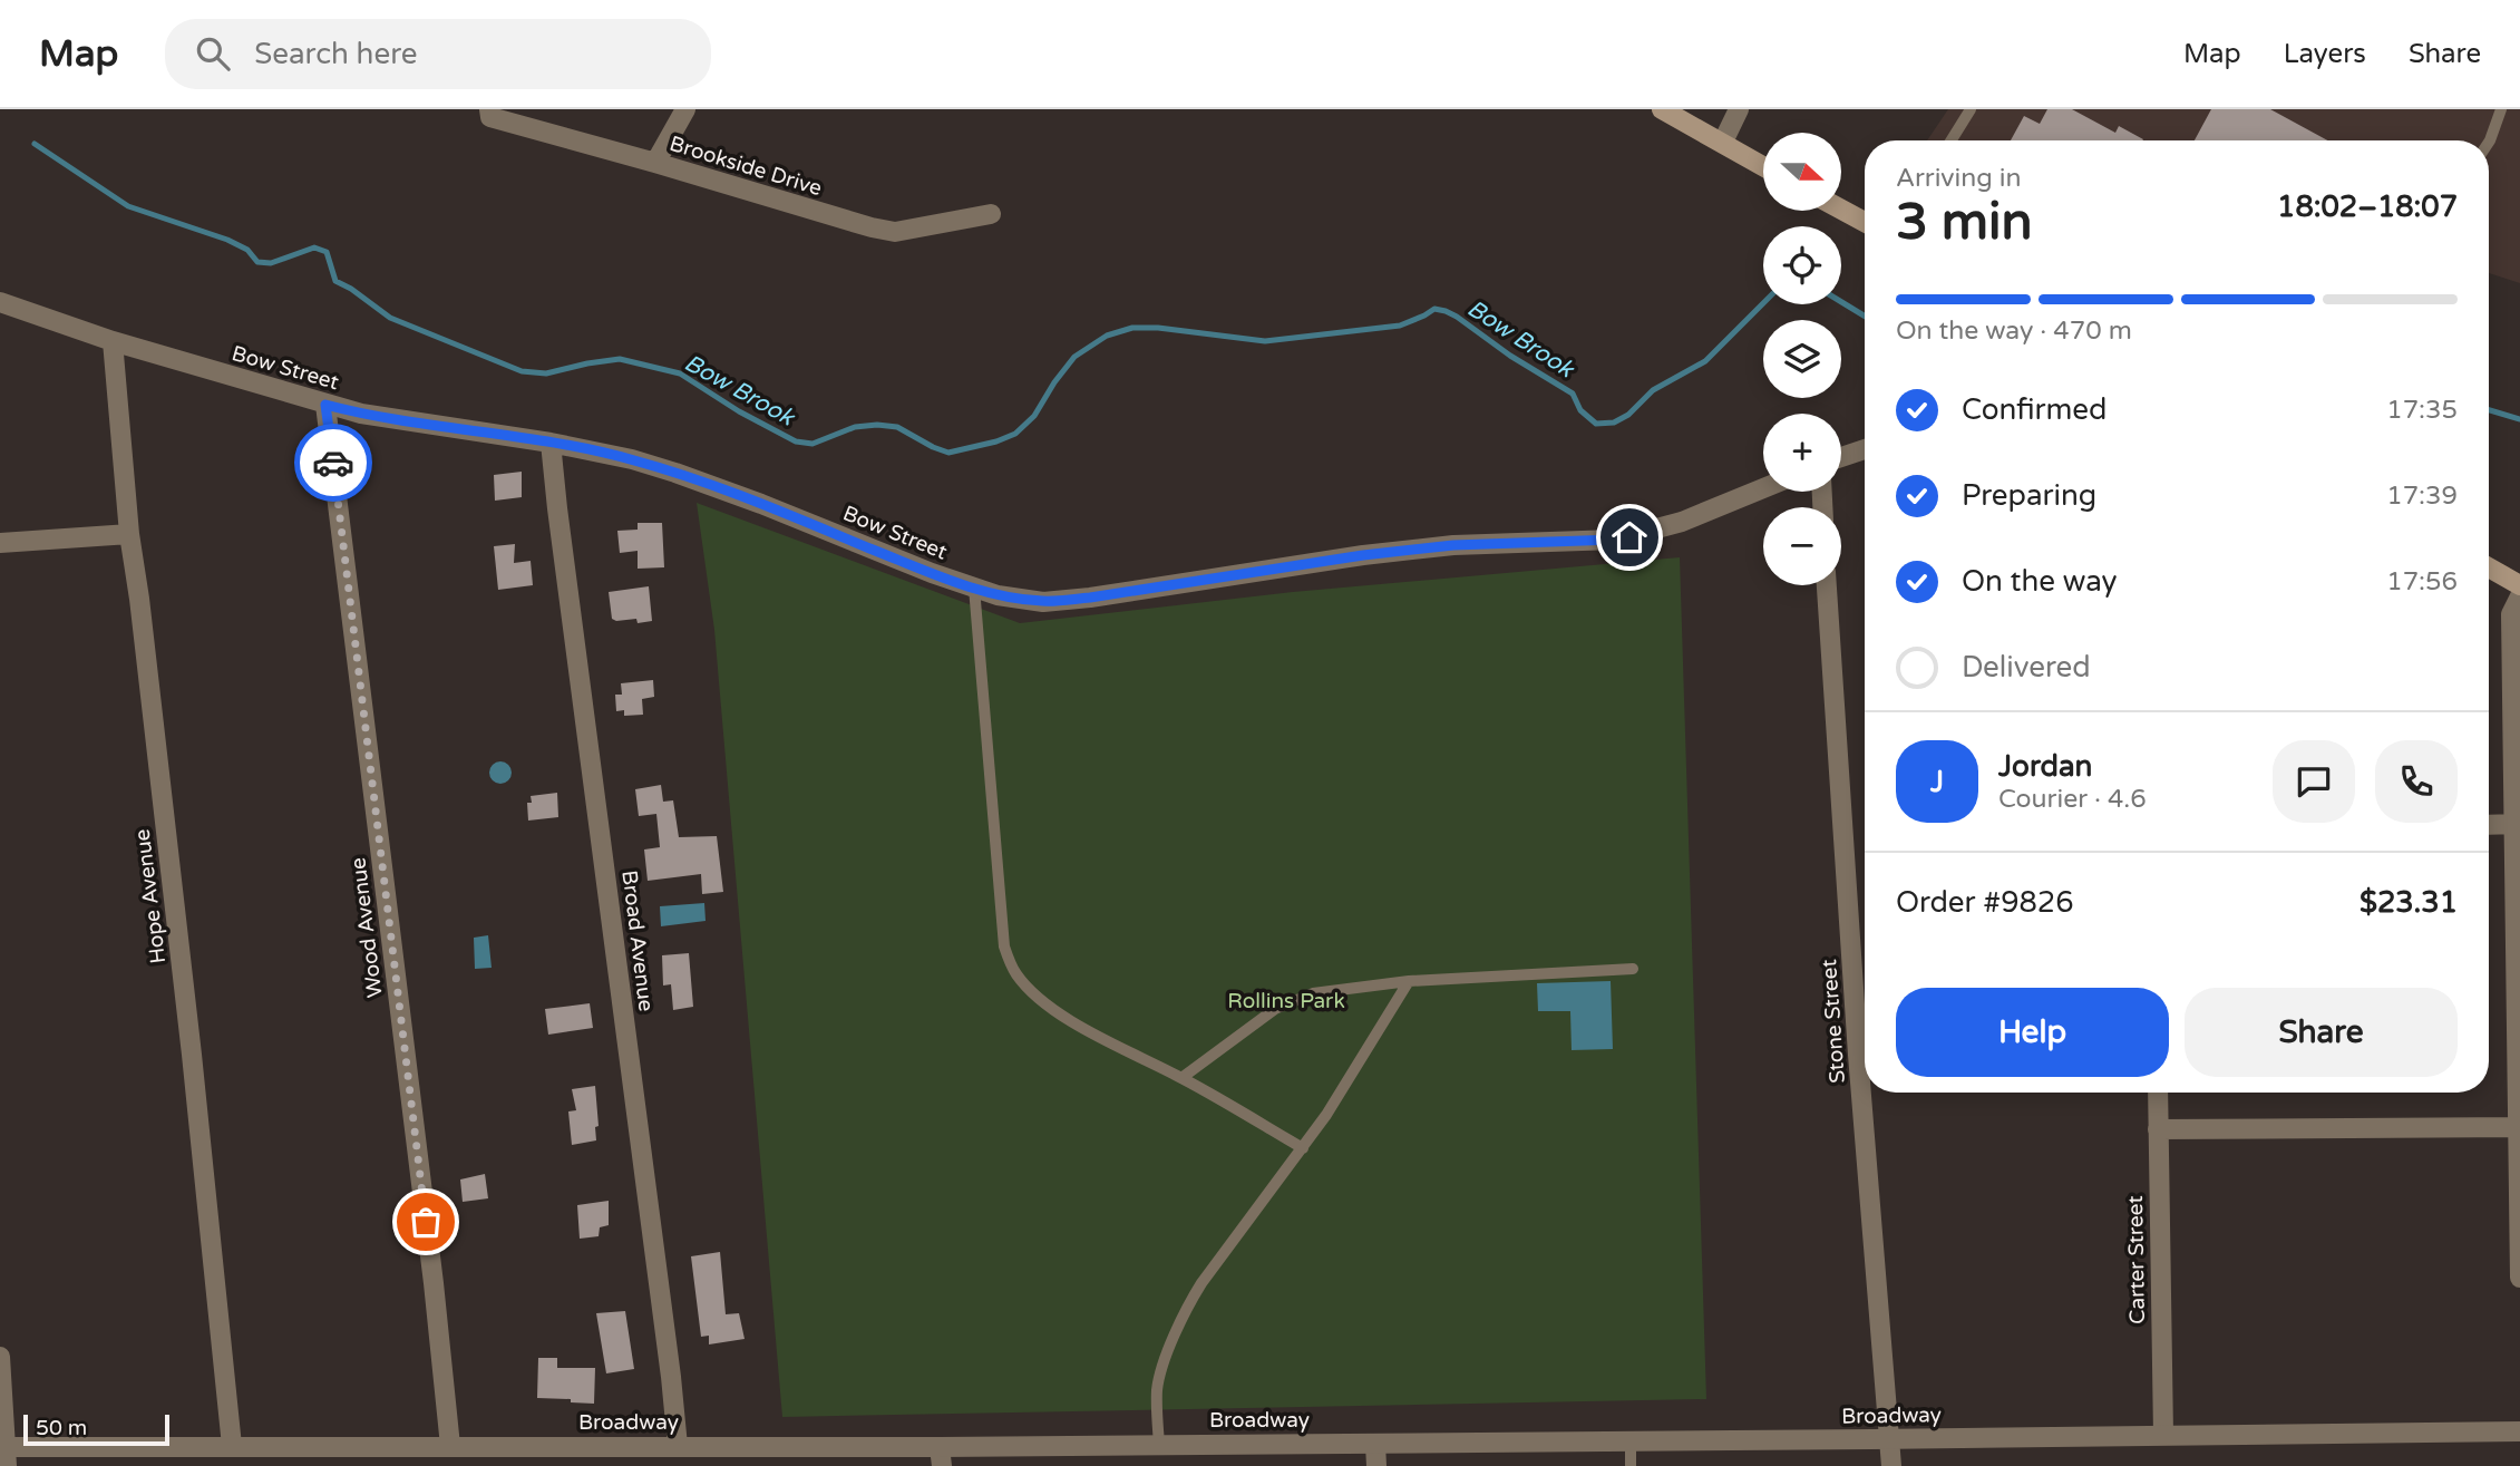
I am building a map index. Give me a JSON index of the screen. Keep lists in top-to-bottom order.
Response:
{
  "streets": {
    "street": [
      "Brookside Drive",
      "Bow Street",
      "Hope Avenue",
      "Wood Avenue",
      "Broad Avenue",
      "Stone Street",
      "Carter Street",
      "Broadway"
    ]
  },
  "crossings": [
    ["Bow Street", "Hope Avenue"],
    ["Bow Street", "Wood Avenue"],
    ["Bow Street", "Broad Avenue"],
    ["Hope Avenue", "Broadway"],
    ["Wood Avenue", "Broadway"],
    ["Broad Avenue", "Broadway"],
    ["Stone Street", "Broadway"],
    ["Carter Street", "Broadway"]
  ],
  "water": ["Bow Brook"],
  "parks": ["Rollins Park"],
  "scale_bar": "50 m",
  "north": "right",
  "page": {
    "header": "Map",
    "search": "Search here",
    "nav": ["Map", "Layers", "Share"],
    "map_buttons": ["+", "−"],
    "heading": ["3 min", "Arriving in", "18:02–18:07"],
    "panel": [
      "Jordan",
      "Courier · 4.6",
      "Order #9826",
      "$23.31"
    ],
    "bar": "On the way · 470 m",
    "list": [
      ["Confirmed", "17:35"],
      ["Preparing", "17:39"],
      ["On the way", "17:56"],
      "Delivered"
    ],
    "round": "J",
    "buttons": ["Help", "Share"],
    "scale": "50 m"
  }
}
